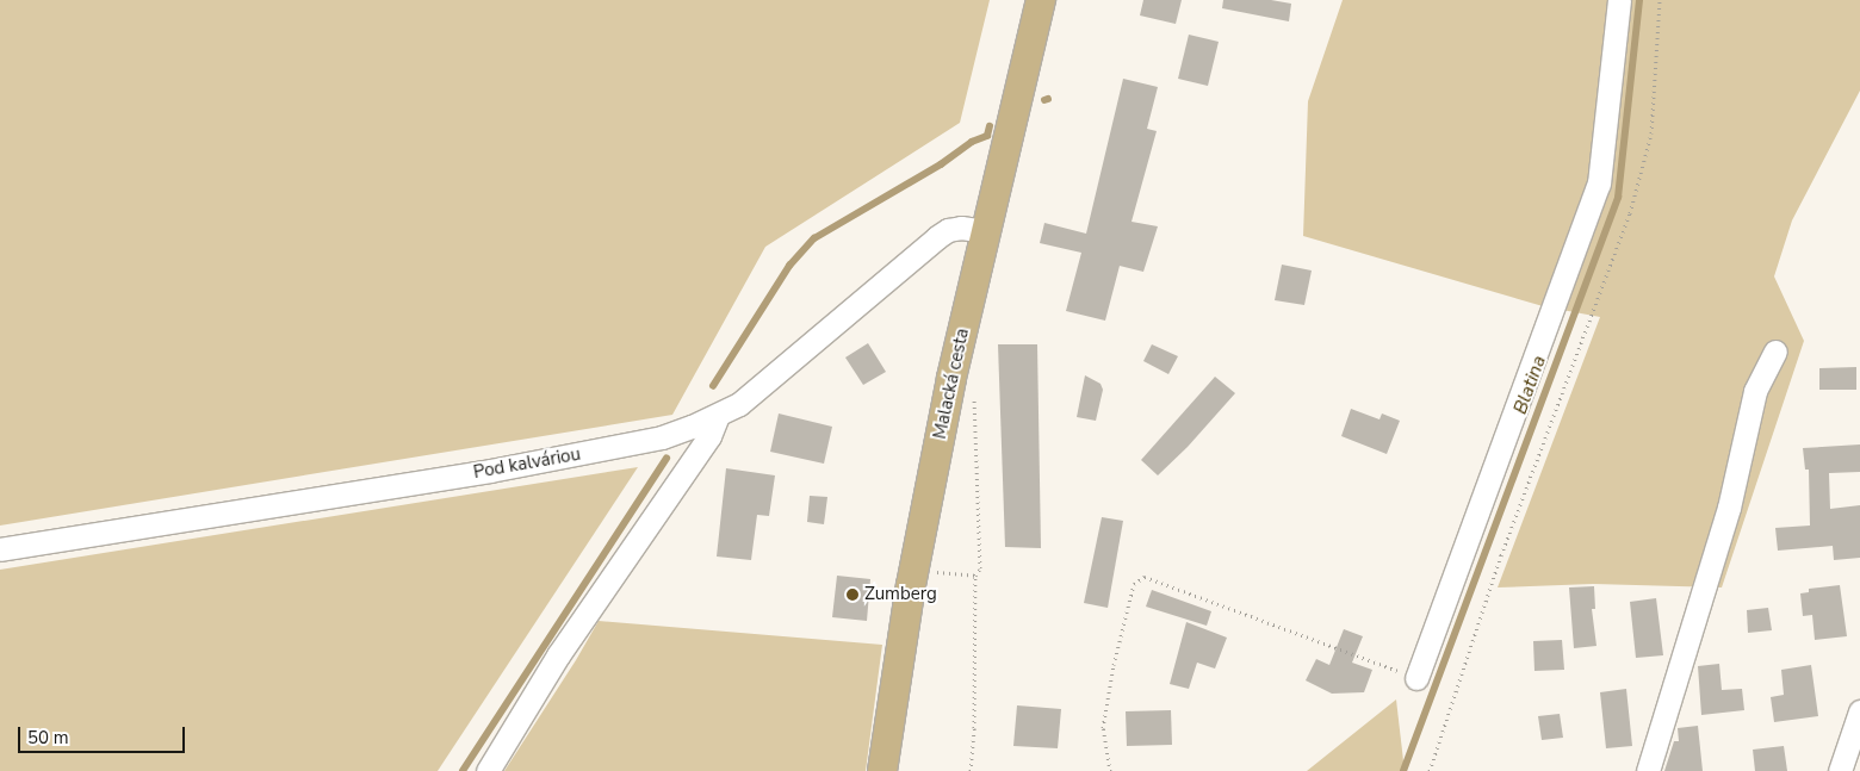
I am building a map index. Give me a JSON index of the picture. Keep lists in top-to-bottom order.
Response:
{
  "streets": {
    "main road": ["Malacká cesta"],
    "street": ["Pod kalváriou"]
  },
  "crossings": [
    ["Malacká cesta", "Pod kalváriou"]
  ],
  "water": ["Blatina"],
  "places": ["Zumberg"],
  "scale_bar": "50 m"
}
